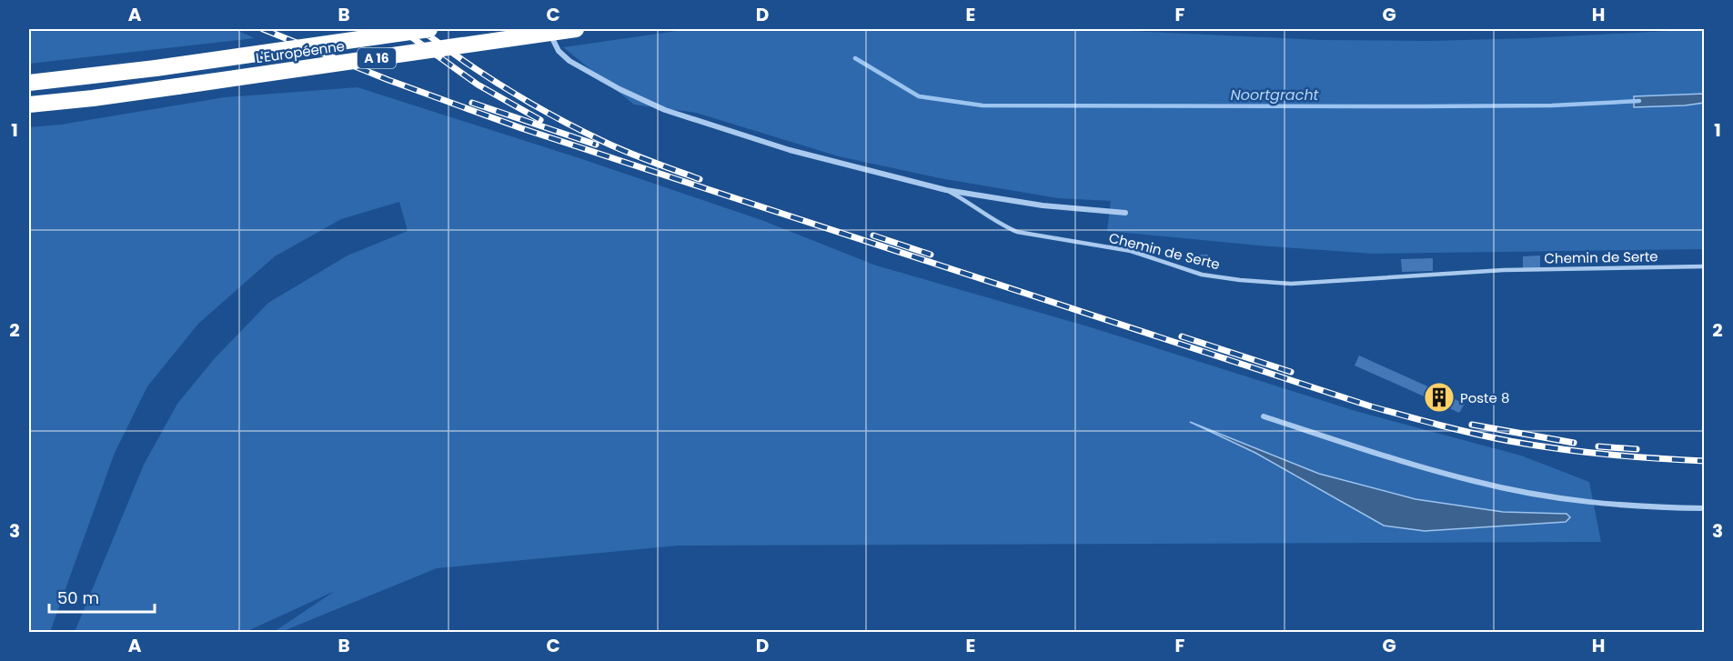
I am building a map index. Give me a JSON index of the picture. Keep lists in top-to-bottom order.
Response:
{
  "streets": {
    "highway": ["L'Européenne", "A 16"],
    "street": ["Chemin de Serte"]
  },
  "water": ["Noortgracht"],
  "places": {
    "building": ["Poste 8"]
  },
  "scale_bar": "50 m",
  "grid": {
    "columns": [
      "A",
      "B",
      "C",
      "D",
      "E",
      "F",
      "G",
      "H"
    ],
    "rows": ["1", "2", "3"]
  }
}
